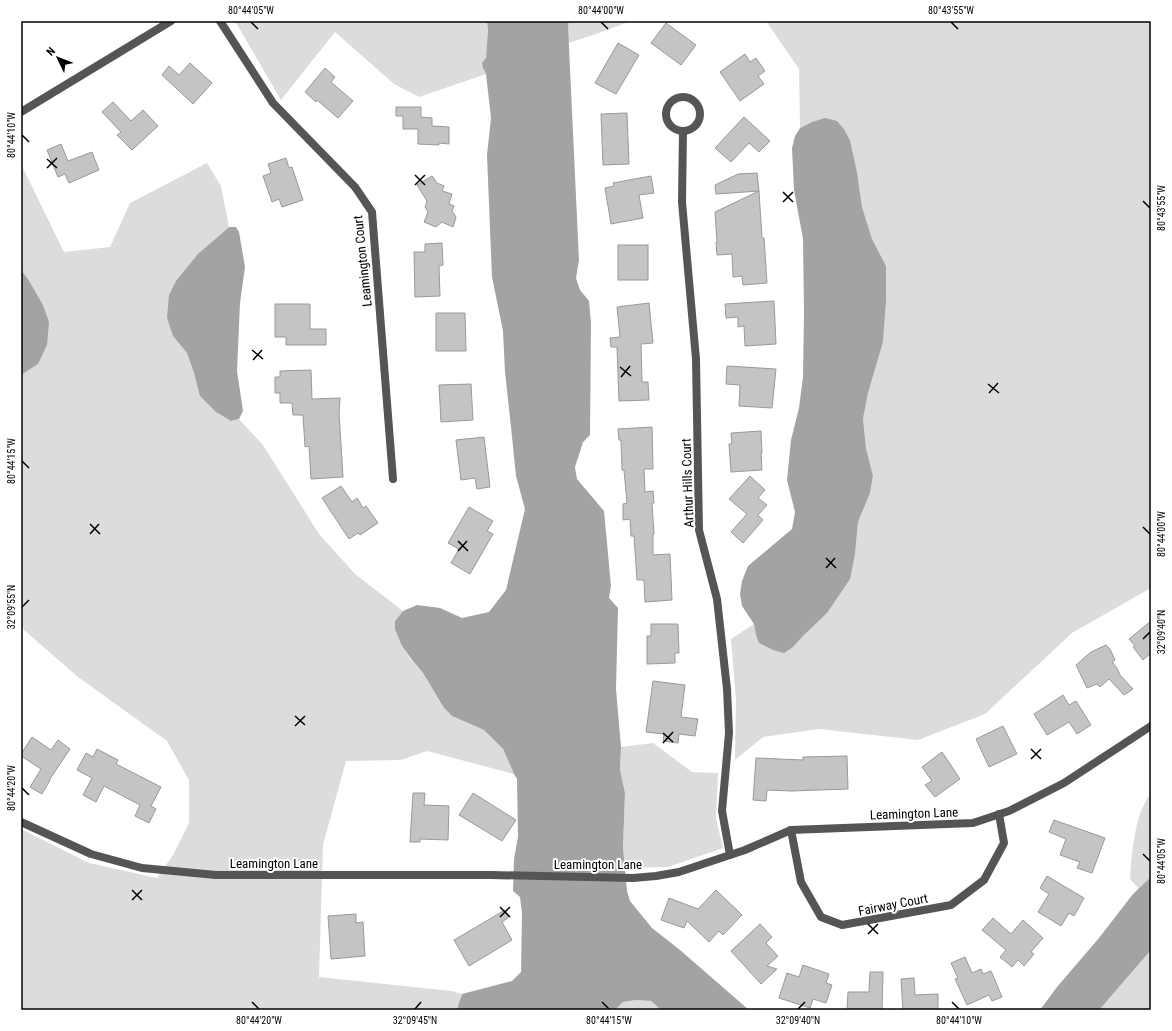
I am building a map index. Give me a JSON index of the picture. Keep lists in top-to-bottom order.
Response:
{
  "streets": {
    "street": [
      "Leamington Court",
      "Arthur Hills Court",
      "Leamington Lane",
      "Fairway Court"
    ]
  },
  "crossings": [
    ["Arthur Hills Court", "Leamington Lane"],
    ["Leamington Lane", "Fairway Court"]
  ],
  "north": "top left",
  "coordinates": [
    "80°44'05\"W",
    "80°44'00\"W",
    "80°43'55\"W",
    "80°44'10\"W",
    "80°44'15\"W",
    "32°09'55\"N",
    "32°09'40\"N",
    "80°44'20\"W",
    "32°09'45\"N"
  ]
}
